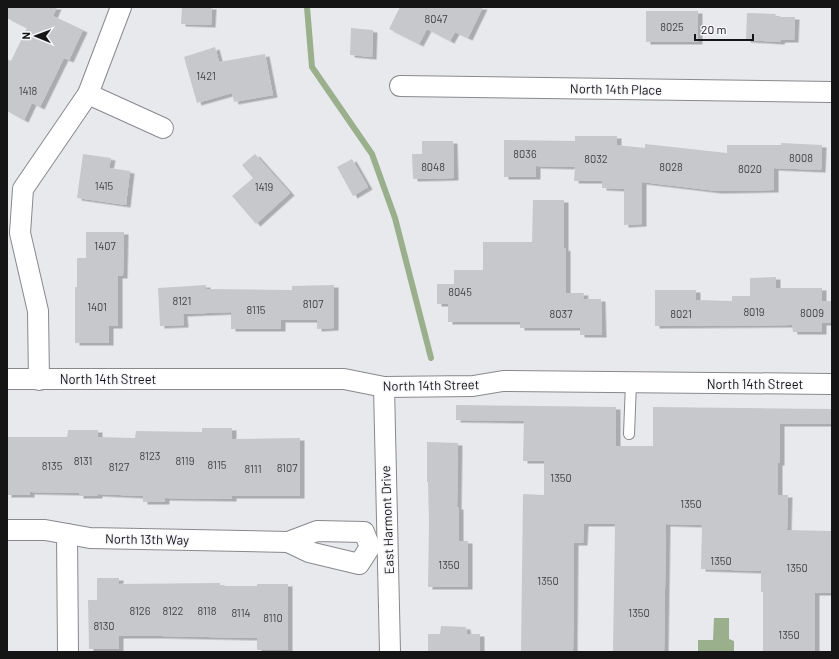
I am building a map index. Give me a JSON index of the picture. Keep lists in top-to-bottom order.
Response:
{
  "streets": {
    "street": [
      "North 14th Place",
      "North 14th Street",
      "East Harmont Drive",
      "North 13th Way"
    ]
  },
  "crossings": [
    ["North 14th Street", "East Harmont Drive"],
    ["East Harmont Drive", "North 13th Way"]
  ],
  "house_numbers": [
    "8047",
    "8025",
    "1421",
    "1418",
    "8036",
    "8008",
    "8032",
    "8048",
    "8028",
    "8020",
    "1415",
    "1419",
    "1407",
    "8045",
    "8121",
    "8107",
    "1401",
    "8115",
    "8019",
    "8009",
    "8037",
    "8021",
    "8123",
    "8131",
    "8119",
    "8115",
    "8135",
    "8127",
    "8107",
    "8111",
    "1350",
    "1350",
    "1350",
    "1350",
    "1350",
    "1350",
    "8126",
    "8122",
    "8118",
    "8114",
    "1350",
    "8110",
    "8130",
    "1350"
  ],
  "scale_bar": "20 m",
  "north": "left"
}
